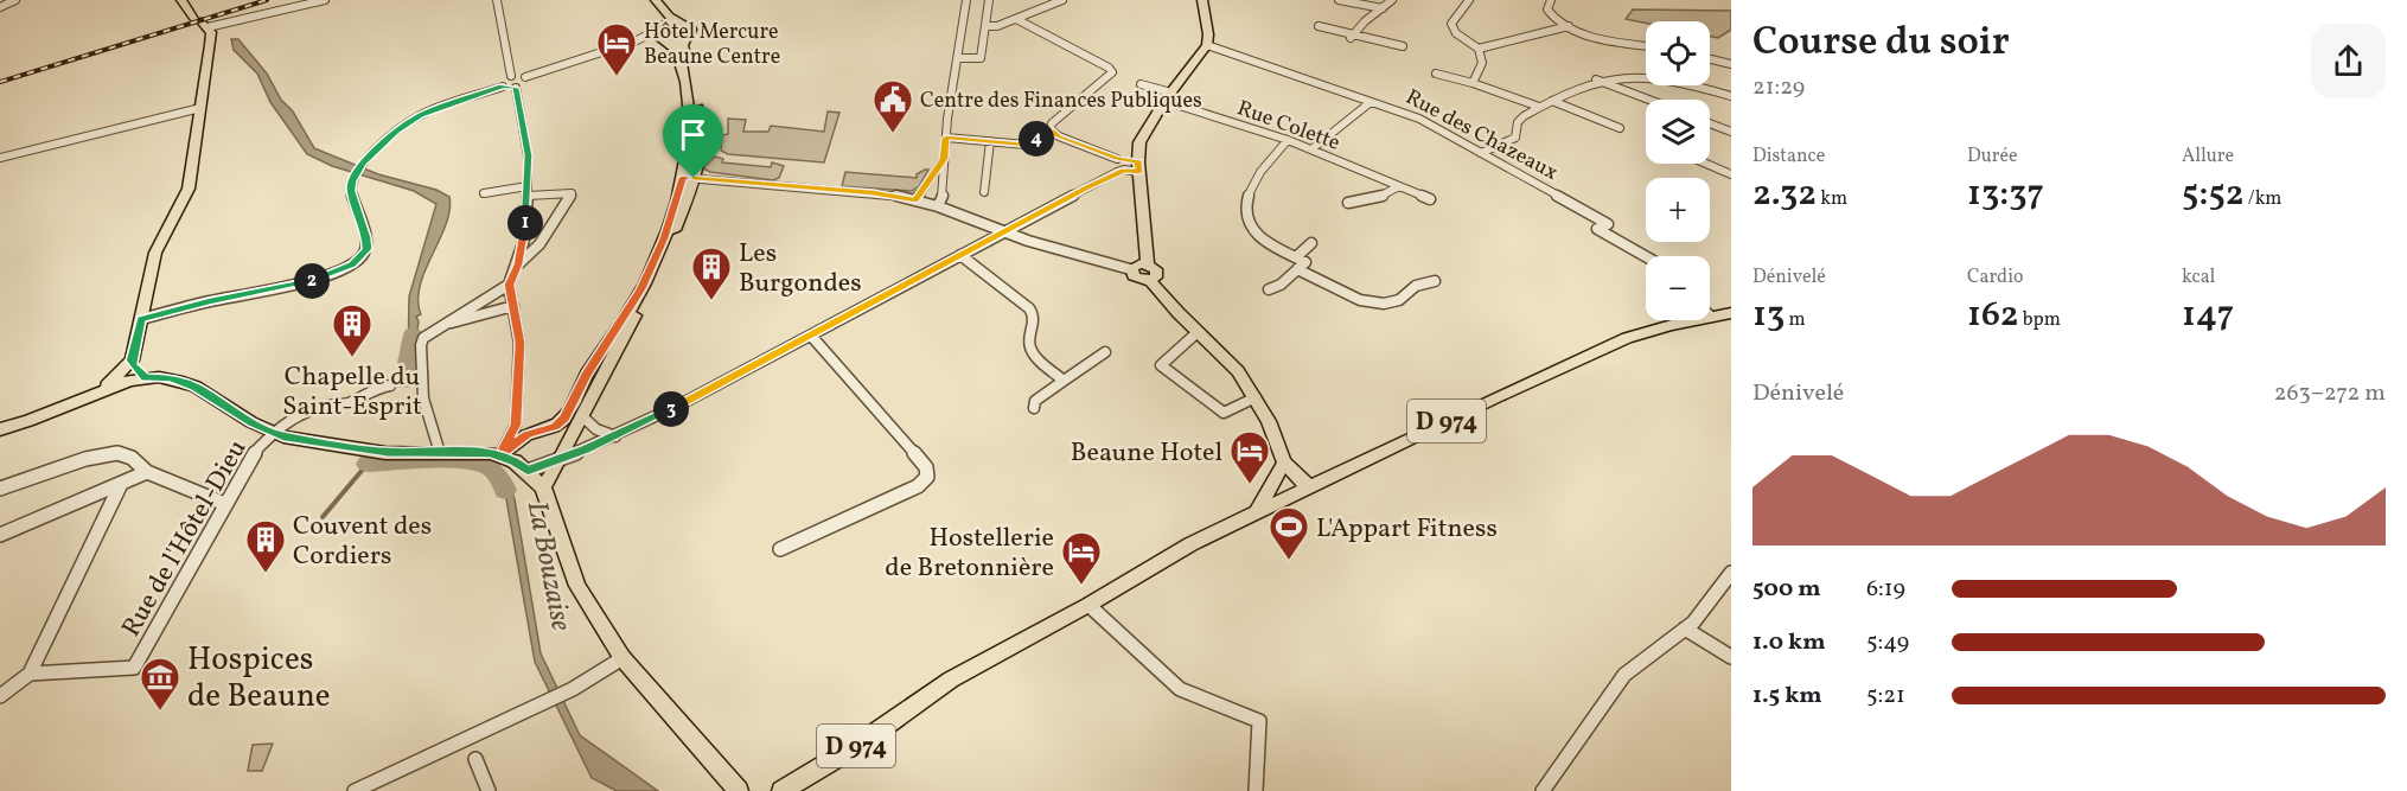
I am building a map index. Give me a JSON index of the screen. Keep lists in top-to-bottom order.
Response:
{
  "streets": {
    "main road": ["D 974"],
    "street": ["Rue Colette", "Rue des Chazeaux", "Rue de l'Hôtel-Dieu"]
  },
  "water": ["La Bouzaise"],
  "places": {
    "hotel": ["Hôtel Mercure Beaune Centre", "Beaune Hotel", "Hostellerie de Bretonnière"],
    "public building": ["Centre des Finances Publiques"],
    "building": ["Les Burgondes", "Chapelle du Saint-Esprit", "Couvent des Cordiers"],
    "sports": ["L'Appart Fitness"],
    "museum": ["Hospices de Beaune"]
  },
  "page": {
    "heading": ["Course du soir", "21:29"],
    "map_buttons": ["+", "−"],
    "pins": [
      "4",
      "1",
      "2",
      "3"
    ],
    "stats": [
      ["Distance", "2.32 km"],
      ["Durée", "13:37"],
      ["Allure", "5:52 /km"],
      ["Dénivelé", "13 m"],
      ["Cardio", "162 bpm"],
      ["kcal", "147"]
    ],
    "chart": ["Dénivelé", "263–272 m"],
    "list": [
      {
        "name": "500 m",
        "note": "6:19"
      },
      {
        "name": "1.0 km",
        "note": "5:49"
      },
      {
        "name": "1.5 km",
        "note": "5:21"
      }
    ]
  }
}
